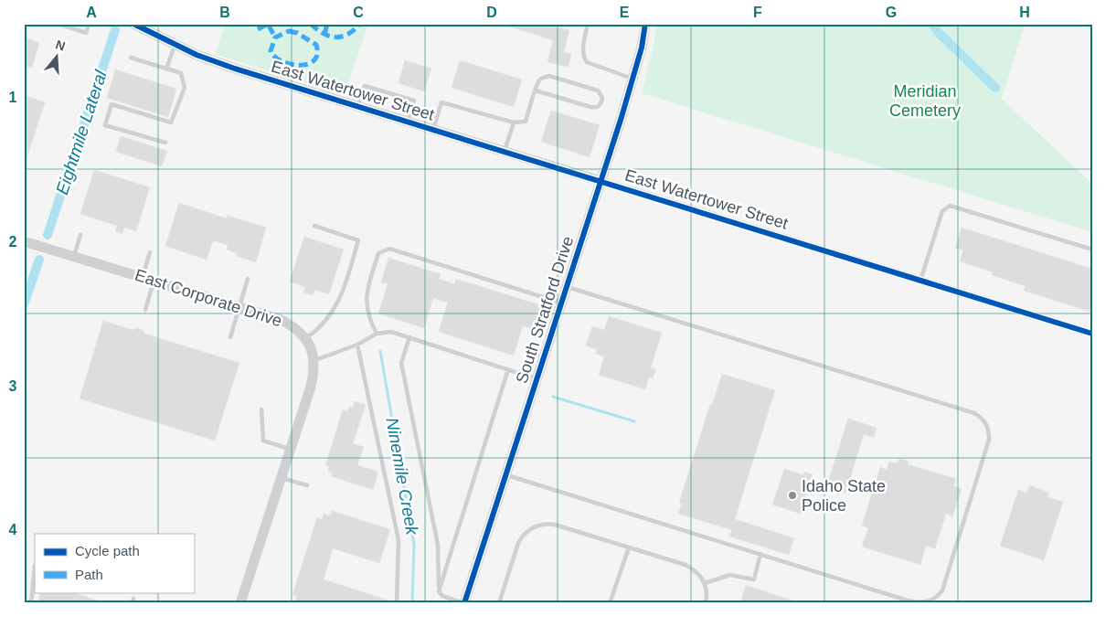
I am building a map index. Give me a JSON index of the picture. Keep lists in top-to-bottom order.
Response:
{
  "streets": {
    "street": ["East Watertower Street", "East Corporate Drive", "South Stratford Drive"]
  },
  "crossings": [
    ["East Watertower Street", "South Stratford Drive"]
  ],
  "water": ["Eightmile Lateral", "Ninemile Creek"],
  "parks": ["Meridian Cemetery"],
  "places": ["Idaho State Police"],
  "legend": ["Cycle path", "Path"],
  "north": "top",
  "grid": {
    "columns": [
      "A",
      "B",
      "C",
      "D",
      "E",
      "F",
      "G",
      "H"
    ],
    "rows": [
      "1",
      "2",
      "3",
      "4"
    ]
  }
}
